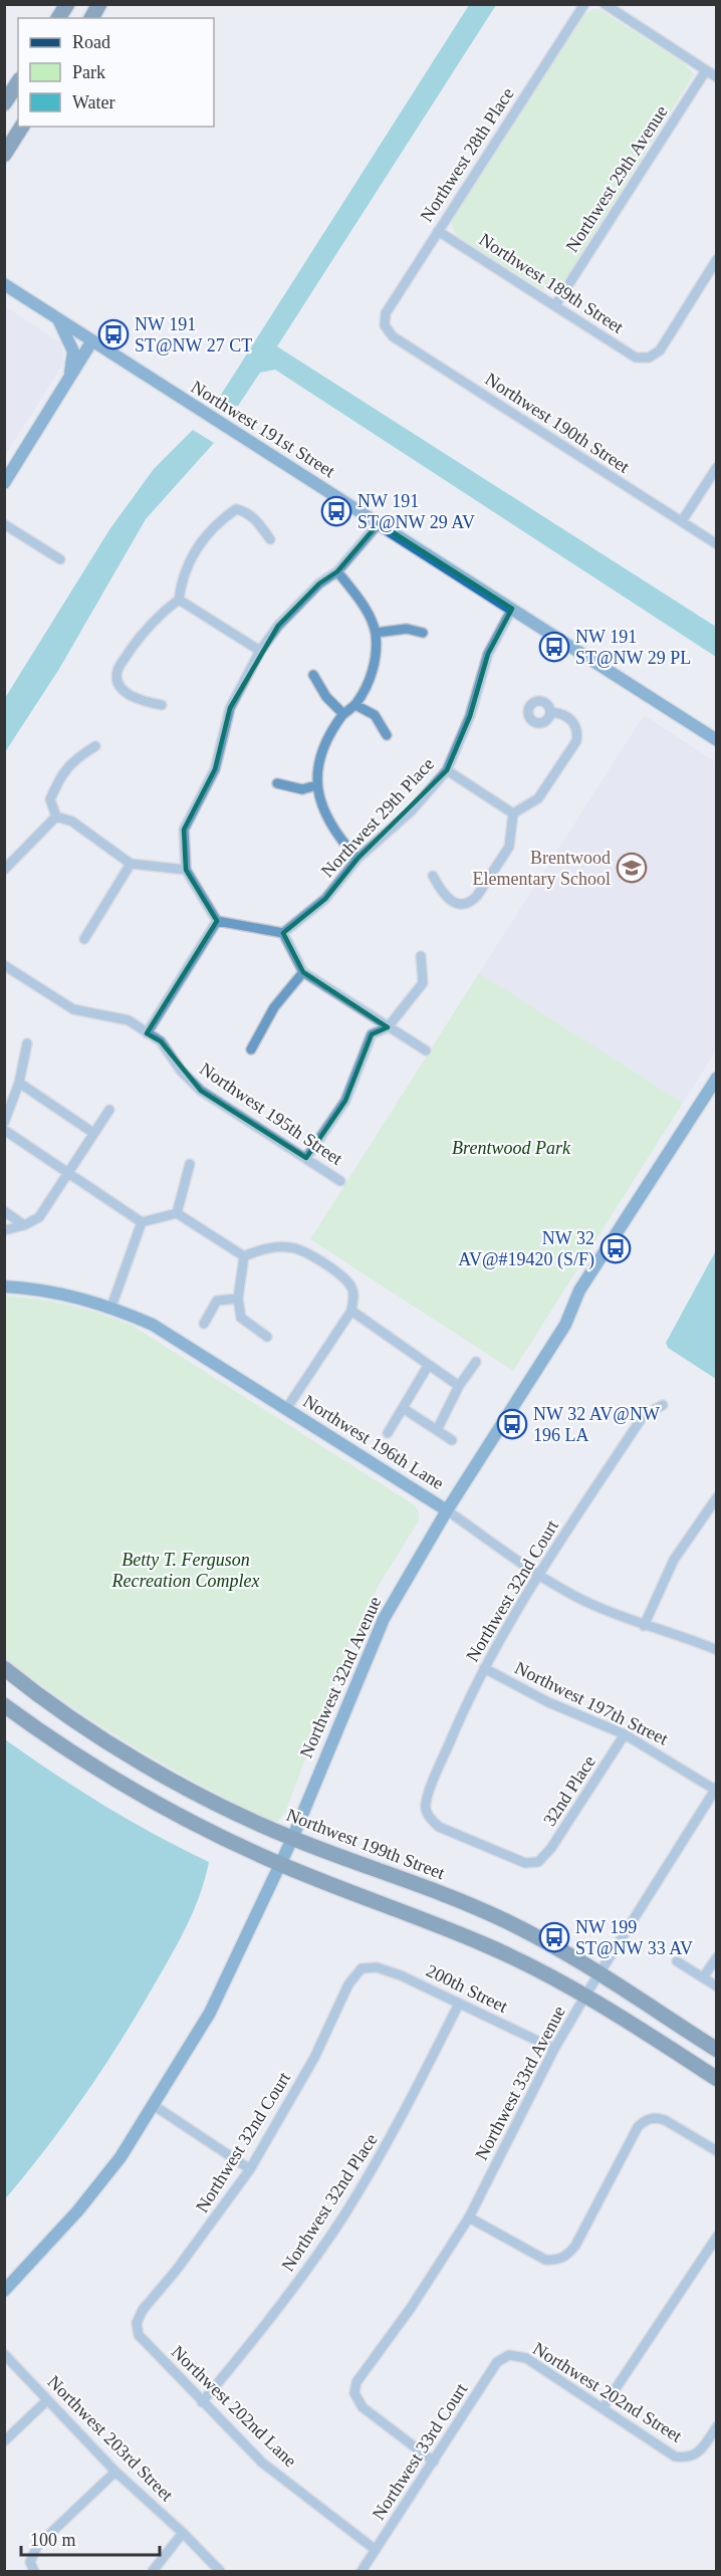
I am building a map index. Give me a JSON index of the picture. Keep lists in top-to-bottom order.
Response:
{
  "streets": {
    "main road": ["Northwest 199th Street"],
    "street": [
      "Northwest 28th Place",
      "Northwest 29th Avenue",
      "Northwest 189th Street",
      "Northwest 190th Street",
      "Northwest 191st Street",
      "Northwest 29th Place",
      "Northwest 195th Street",
      "Northwest 196th Lane",
      "Northwest 32nd Court",
      "Northwest 32nd Avenue",
      "Northwest 197th Street",
      "32nd Place",
      "200th Street",
      "Northwest 33rd Avenue",
      "Northwest 32nd Place",
      "Northwest 202nd Street",
      "Northwest 202nd Lane",
      "Northwest 203rd Street",
      "Northwest 33rd Court"
    ]
  },
  "crossings": [
    ["Northwest 28th Place", "Northwest 189th Street"],
    ["Northwest 28th Place", "Northwest 190th Street"],
    ["Northwest 29th Avenue", "Northwest 189th Street"],
    ["Northwest 191st Street", "Northwest 29th Place"],
    ["Northwest 196th Lane", "Northwest 32nd Court"],
    ["Northwest 196th Lane", "Northwest 32nd Avenue"],
    ["Northwest 32nd Court", "Northwest 197th Street"],
    ["Northwest 32nd Court", "32nd Place"],
    ["Northwest 32nd Court", "200th Street"],
    ["Northwest 32nd Court", "Northwest 202nd Lane"],
    ["Northwest 32nd Avenue", "Northwest 199th Street"],
    ["Northwest 197th Street", "32nd Place"],
    ["Northwest 197th Street", "Northwest 33rd Avenue"],
    ["Northwest 199th Street", "Northwest 33rd Avenue"],
    ["200th Street", "Northwest 33rd Avenue"],
    ["200th Street", "Northwest 32nd Place"],
    ["Northwest 33rd Avenue", "Northwest 33rd Court"],
    ["Northwest 32nd Place", "Northwest 202nd Lane"],
    ["Northwest 202nd Street", "Northwest 33rd Court"],
    ["Northwest 202nd Lane", "Northwest 33rd Court"]
  ],
  "parks": ["Brentwood Park", "Betty T. Ferguson Recreation Complex"],
  "places": {
    "bus stop": [
      "NW 191 ST@NW 27 CT",
      "NW 191 ST@NW 29 AV",
      "NW 191 ST@NW 29 PL",
      "NW 32 AV@#19420 (S/F)",
      "NW 32 AV@NW 196 LA",
      "NW 199 ST@NW 33 AV"
    ],
    "school or university": ["Brentwood Elementary School"]
  },
  "legend": ["Road", "Park", "Water"],
  "scale_bar": "100 m"
}
